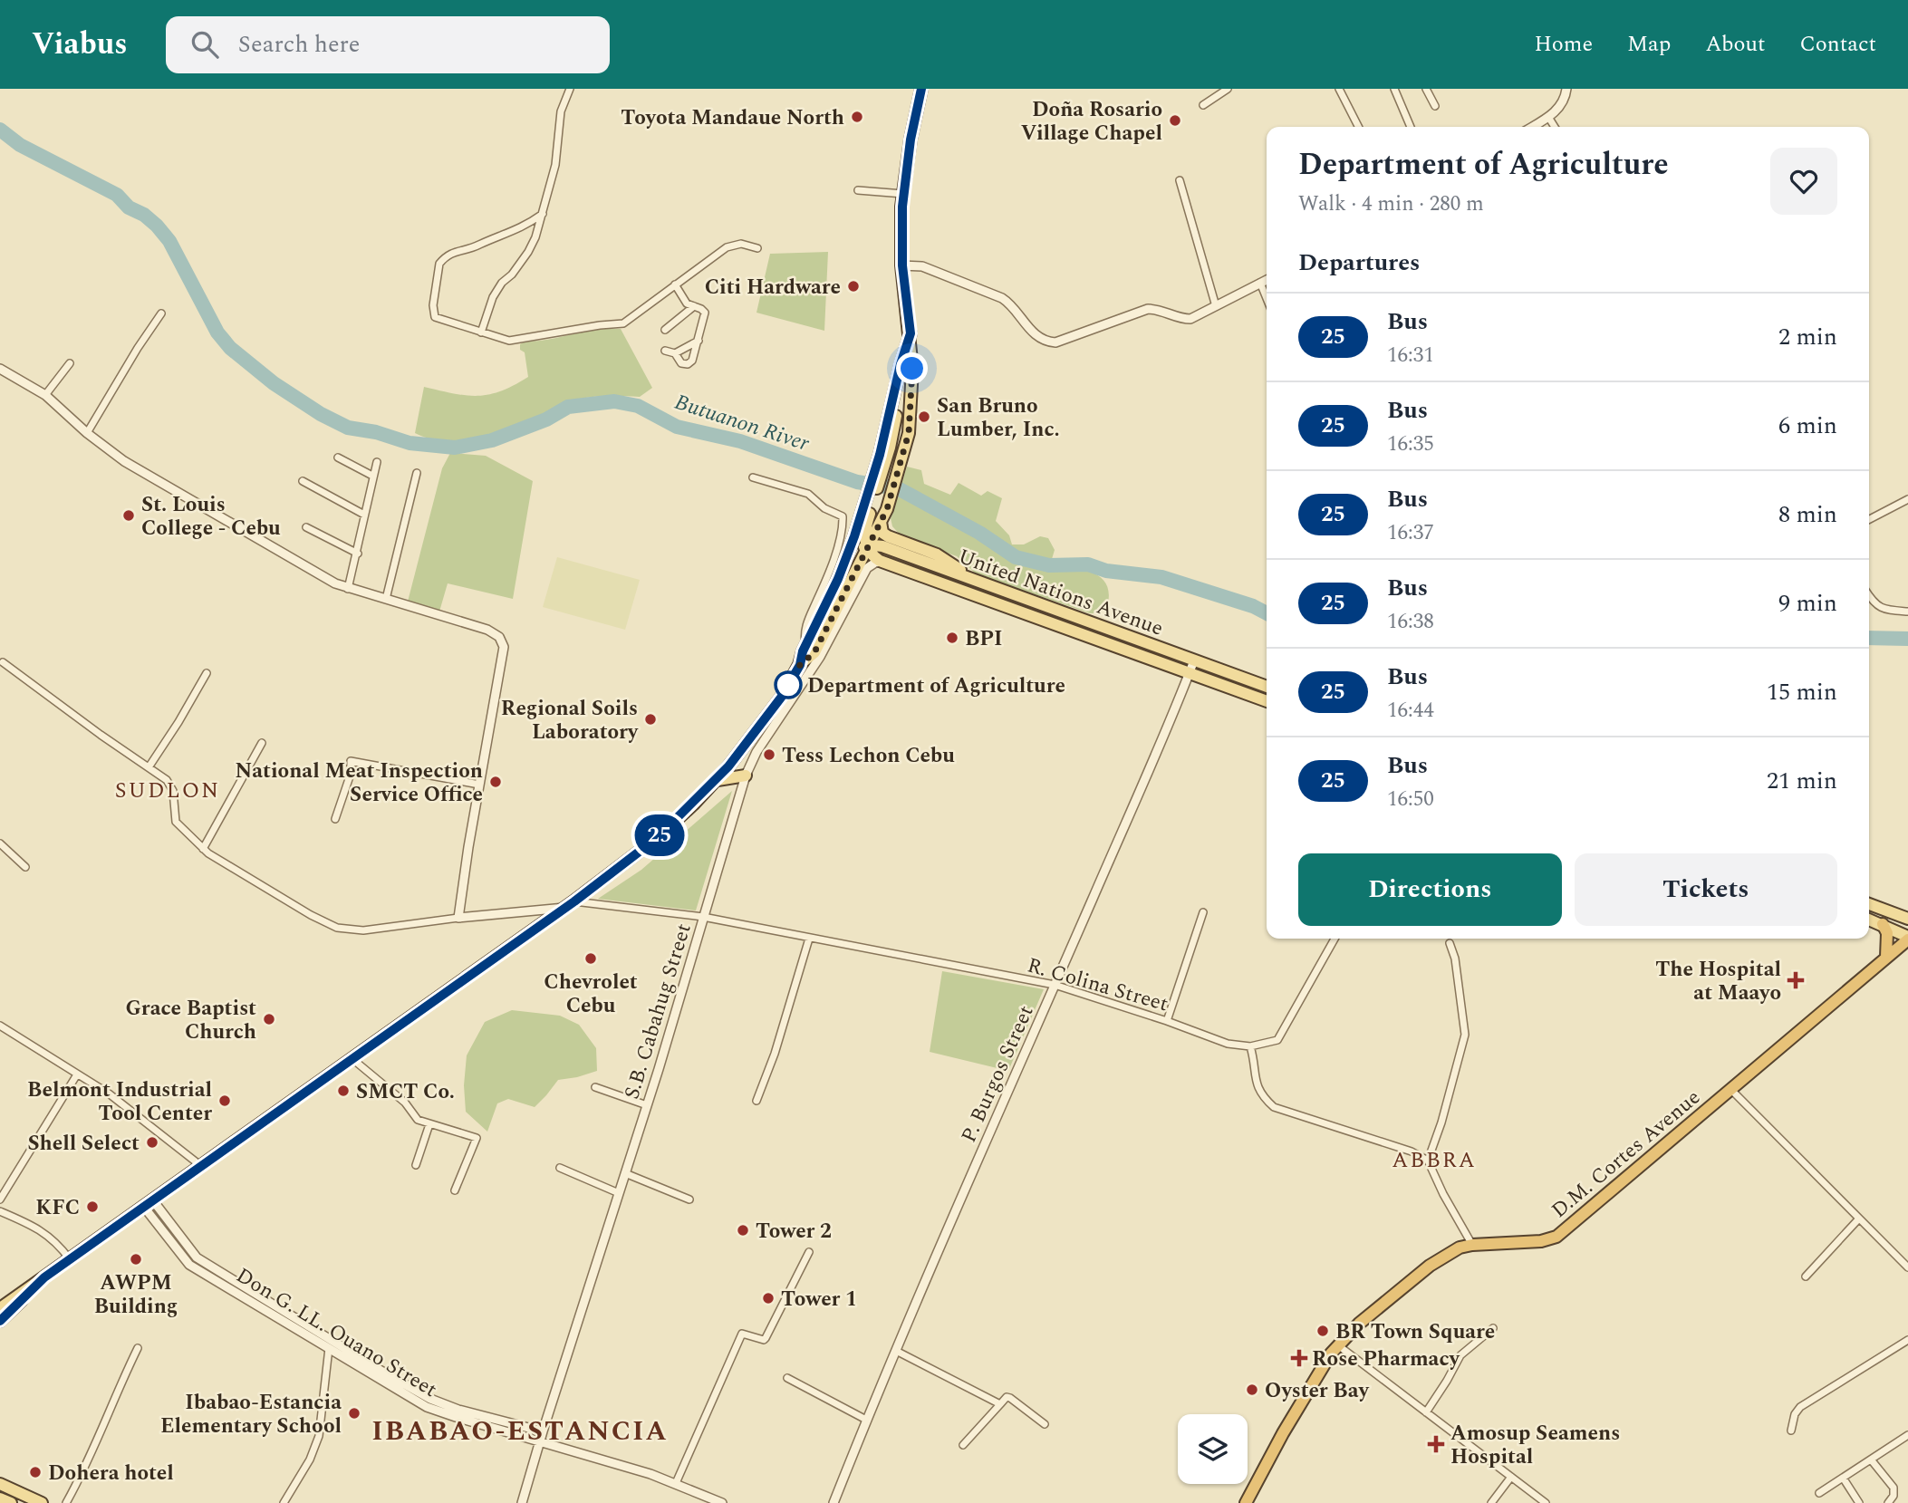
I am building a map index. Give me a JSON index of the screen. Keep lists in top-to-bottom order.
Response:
{
  "streets": {
    "highway": ["D.M. Cortes Avenue"],
    "main road": ["United Nations Avenue"],
    "street": [
      "R. Colina Street",
      "S.B. Cabahug Street",
      "P. Burgos Street",
      "Don G. LL. Ouano Street"
    ]
  },
  "crossings": [
    ["United Nations Avenue", "S.B. Cabahug Street"],
    ["United Nations Avenue", "P. Burgos Street"],
    ["R. Colina Street", "S.B. Cabahug Street"],
    ["R. Colina Street", "P. Burgos Street"],
    ["S.B. Cabahug Street", "Don G. LL. Ouano Street"]
  ],
  "districts": ["SUDLON", "ABBRA", "IBABAO-ESTANCIA"],
  "water": ["Butuanon River"],
  "places": {
    "other": [
      "Toyota Mandaue North",
      "Doña Rosario Village Chapel",
      "Citi Hardware",
      "San Bruno Lumber, Inc.",
      "St. Louis College - Cebu",
      "BPI",
      "Department of Agriculture",
      "Regional Soils Laboratory",
      "Tess Lechon Cebu",
      "National Meat Inspection Service Office",
      "Chevrolet Cebu",
      "Grace Baptist Church",
      "SMCT Co.",
      "Belmont Industrial Tool Center",
      "Shell Select",
      "KFC",
      "Tower 2",
      "AWPM Building",
      "Tower 1",
      "BR Town Square",
      "Oyster Bay",
      "Ibabao-Estancia Elementary School",
      "Dohera hotel"
    ],
    "health": ["The Hospital at Maayo", "Rose Pharmacy", "Amosup Seamens Hospital"]
  },
  "lines": ["bus line 25"],
  "page": {
    "header": "Viabus",
    "search": "Search here",
    "nav": [
      "Home",
      "Map",
      "About",
      "Contact"
    ],
    "on_map": "25",
    "heading": [
      ["Department of Agriculture", "Walk · 4 min · 280 m"],
      "Departures"
    ],
    "list": [
      {
        "mark": "25",
        "name": "Bus",
        "note": "16:31",
        "value": "2 min"
      },
      {
        "mark": "25",
        "name": "Bus",
        "note": "16:35",
        "value": "6 min"
      },
      {
        "mark": "25",
        "name": "Bus",
        "note": "16:37",
        "value": "8 min"
      },
      {
        "mark": "25",
        "name": "Bus",
        "note": "16:38",
        "value": "9 min"
      },
      {
        "mark": "25",
        "name": "Bus",
        "note": "16:44",
        "value": "15 min"
      },
      {
        "mark": "25",
        "name": "Bus",
        "note": "16:50",
        "value": "21 min"
      }
    ],
    "buttons": ["Directions", "Tickets"]
  }
}
